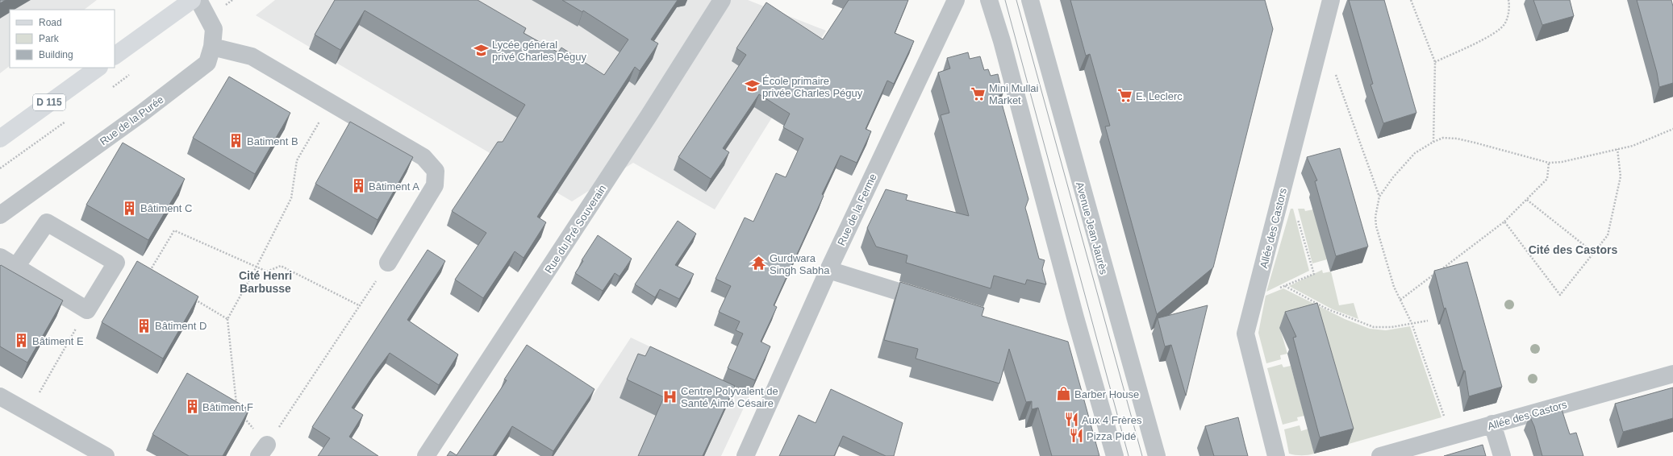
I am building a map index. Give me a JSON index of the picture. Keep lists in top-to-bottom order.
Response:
{
  "streets": {
    "main road": ["D 115"],
    "street": [
      "Rue de la Purée",
      "Rue de la Ferme",
      "Avenue Jean Jaurès",
      "Allée des Castors",
      "Rue du Pré Souverain"
    ]
  },
  "districts": ["Cité des Castors", "Cité Henri Barbusse"],
  "places": {
    "school or university": ["Lycée général privé Charles Péguy", "École primaire privée Charles Péguy"],
    "supermarket": ["Mini Mullai Market", "E. Leclerc"],
    "building": [
      "Batiment B",
      "Bâtiment A",
      "Bâtiment C",
      "Bâtiment D",
      "Bâtiment E",
      "Bâtiment F"
    ],
    "temple": ["Gurdwara Singh Sabha"],
    "shop": ["Barber House"],
    "hospital": ["Centre Polyvalent de Santé Aimé Césaire"],
    "restaurant": ["Aux 4 Frères", "Pizza Pidé"]
  },
  "legend": ["Road", "Park", "Building"]
}
